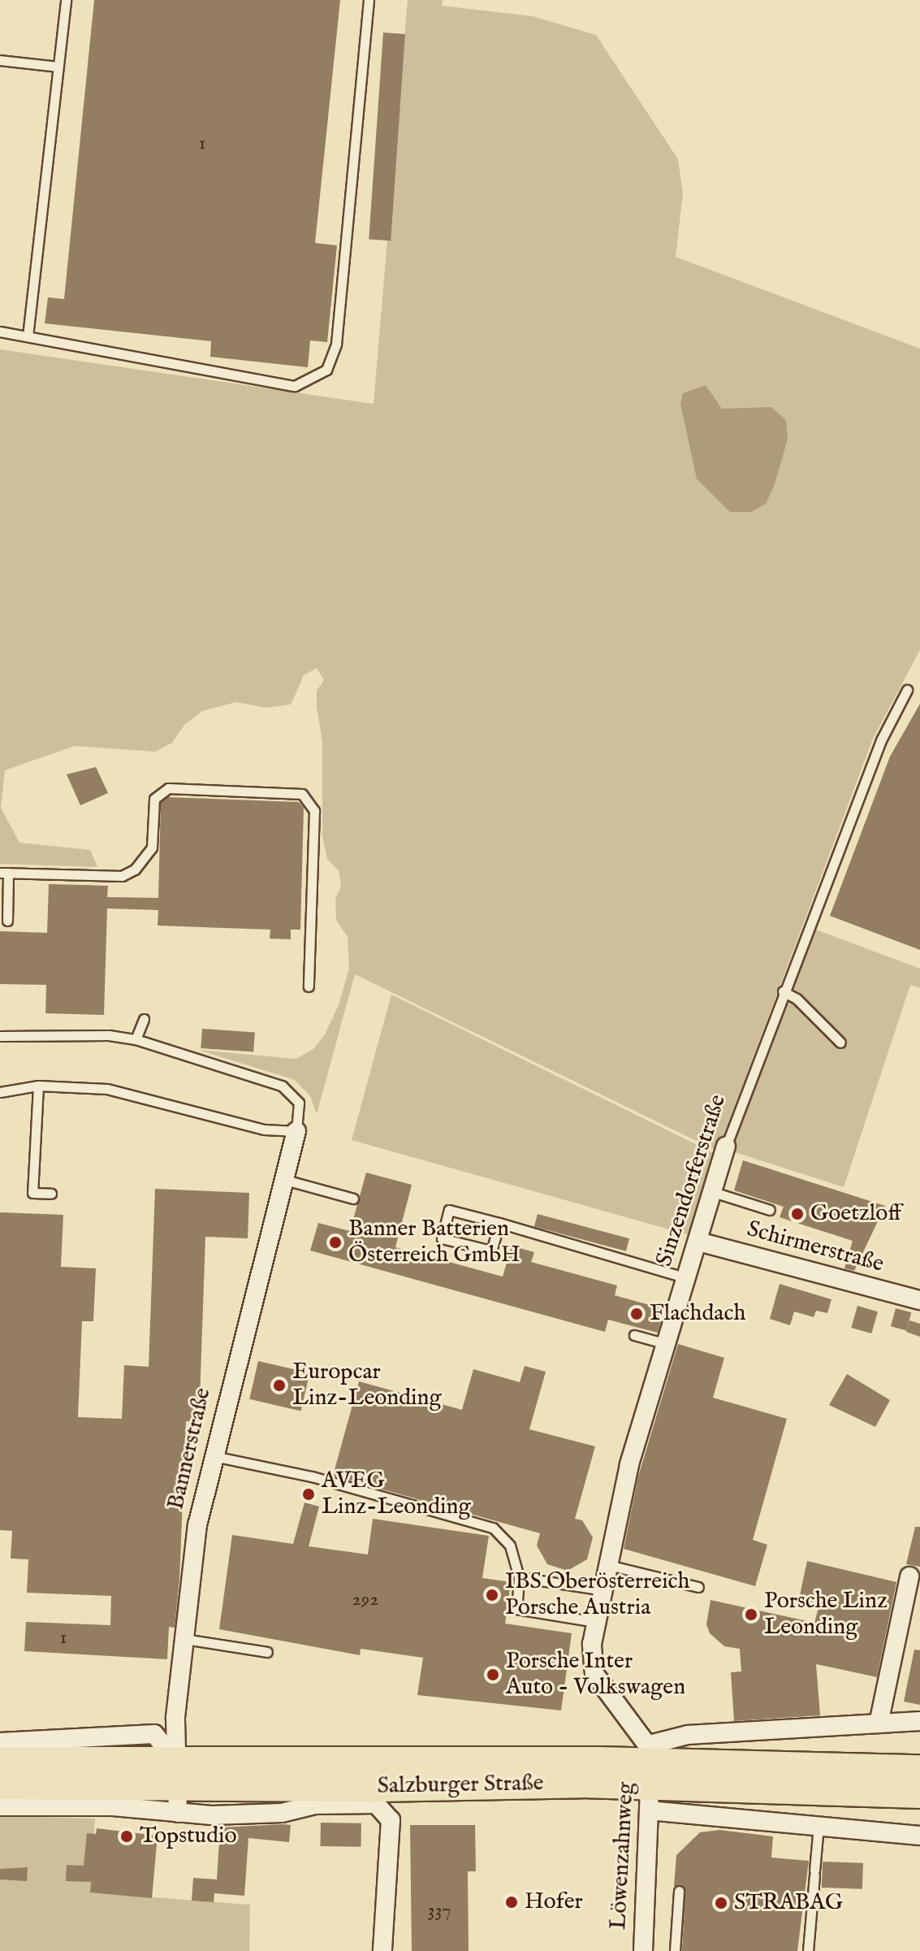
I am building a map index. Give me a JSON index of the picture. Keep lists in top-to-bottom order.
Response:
{
  "streets": {
    "main road": ["Salzburger Straße"],
    "street": [
      "Sinzendorferstraße",
      "Schirmerstraße",
      "Bannerstraße",
      "Löwenzahnweg"
    ]
  },
  "crossings": [
    ["Sinzendorferstraße", "Schirmerstraße"],
    ["Sinzendorferstraße", "Salzburger Straße"],
    ["Sinzendorferstraße", "Löwenzahnweg"],
    ["Bannerstraße", "Salzburger Straße"],
    ["Salzburger Straße", "Löwenzahnweg"]
  ],
  "places": [
    "Goetzloff",
    "Banner Batterien Österreich GmbH",
    "Flachdach",
    "Europcar Linz-Leonding",
    "AVEG Linz-Leonding",
    "IBS Oberösterreich Porsche Austria",
    "Porsche Linz Leonding",
    "Porsche Inter Auto - Volkswagen",
    "Topstudio",
    "Hofer",
    "STRABAG"
  ],
  "house_numbers": [
    "1",
    "292",
    "1",
    "337"
  ]
}
